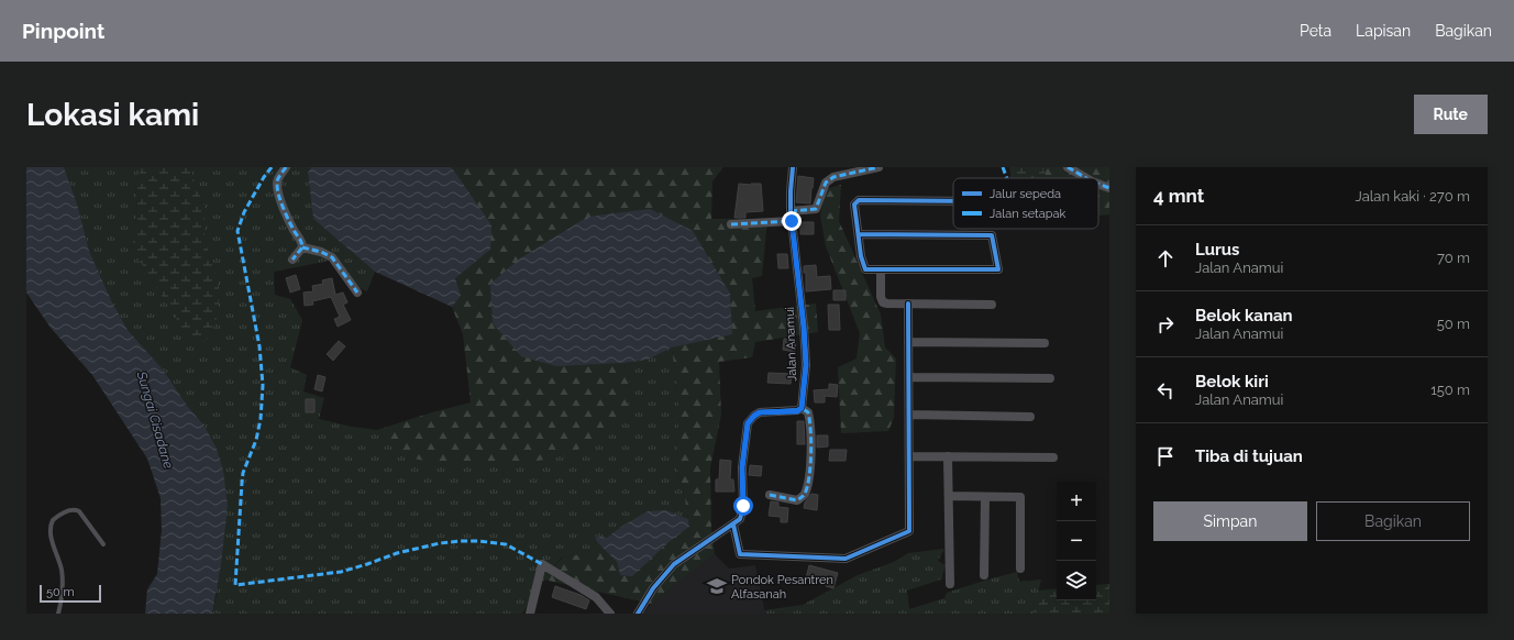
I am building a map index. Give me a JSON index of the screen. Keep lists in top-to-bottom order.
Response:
{
  "streets": {
    "street": ["Jalan Anamui"]
  },
  "water": ["Sungai Cisadane"],
  "places": {
    "school or university": ["Pondok Pesantren Alfasanah"]
  },
  "legend": ["Jalur sepeda", "Jalan setapak"],
  "scale_bar": "50 m",
  "page": {
    "header": "Pinpoint",
    "nav": ["Peta", "Lapisan", "Bagikan"],
    "buttons": [
      "Rute",
      ["Simpan", "Bagikan"]
    ],
    "title": "Lokasi kami",
    "heading": ["4 mnt", "Jalan kaki · 270 m"],
    "list": [
      ["Lurus", "Jalan Anamui", "70 m"],
      ["Belok kanan", "Jalan Anamui", "50 m"],
      ["Belok kiri", "Jalan Anamui", "150 m"],
      "Tiba di tujuan"
    ],
    "map_buttons": ["+", "−"],
    "scale": "50 m"
  }
}
